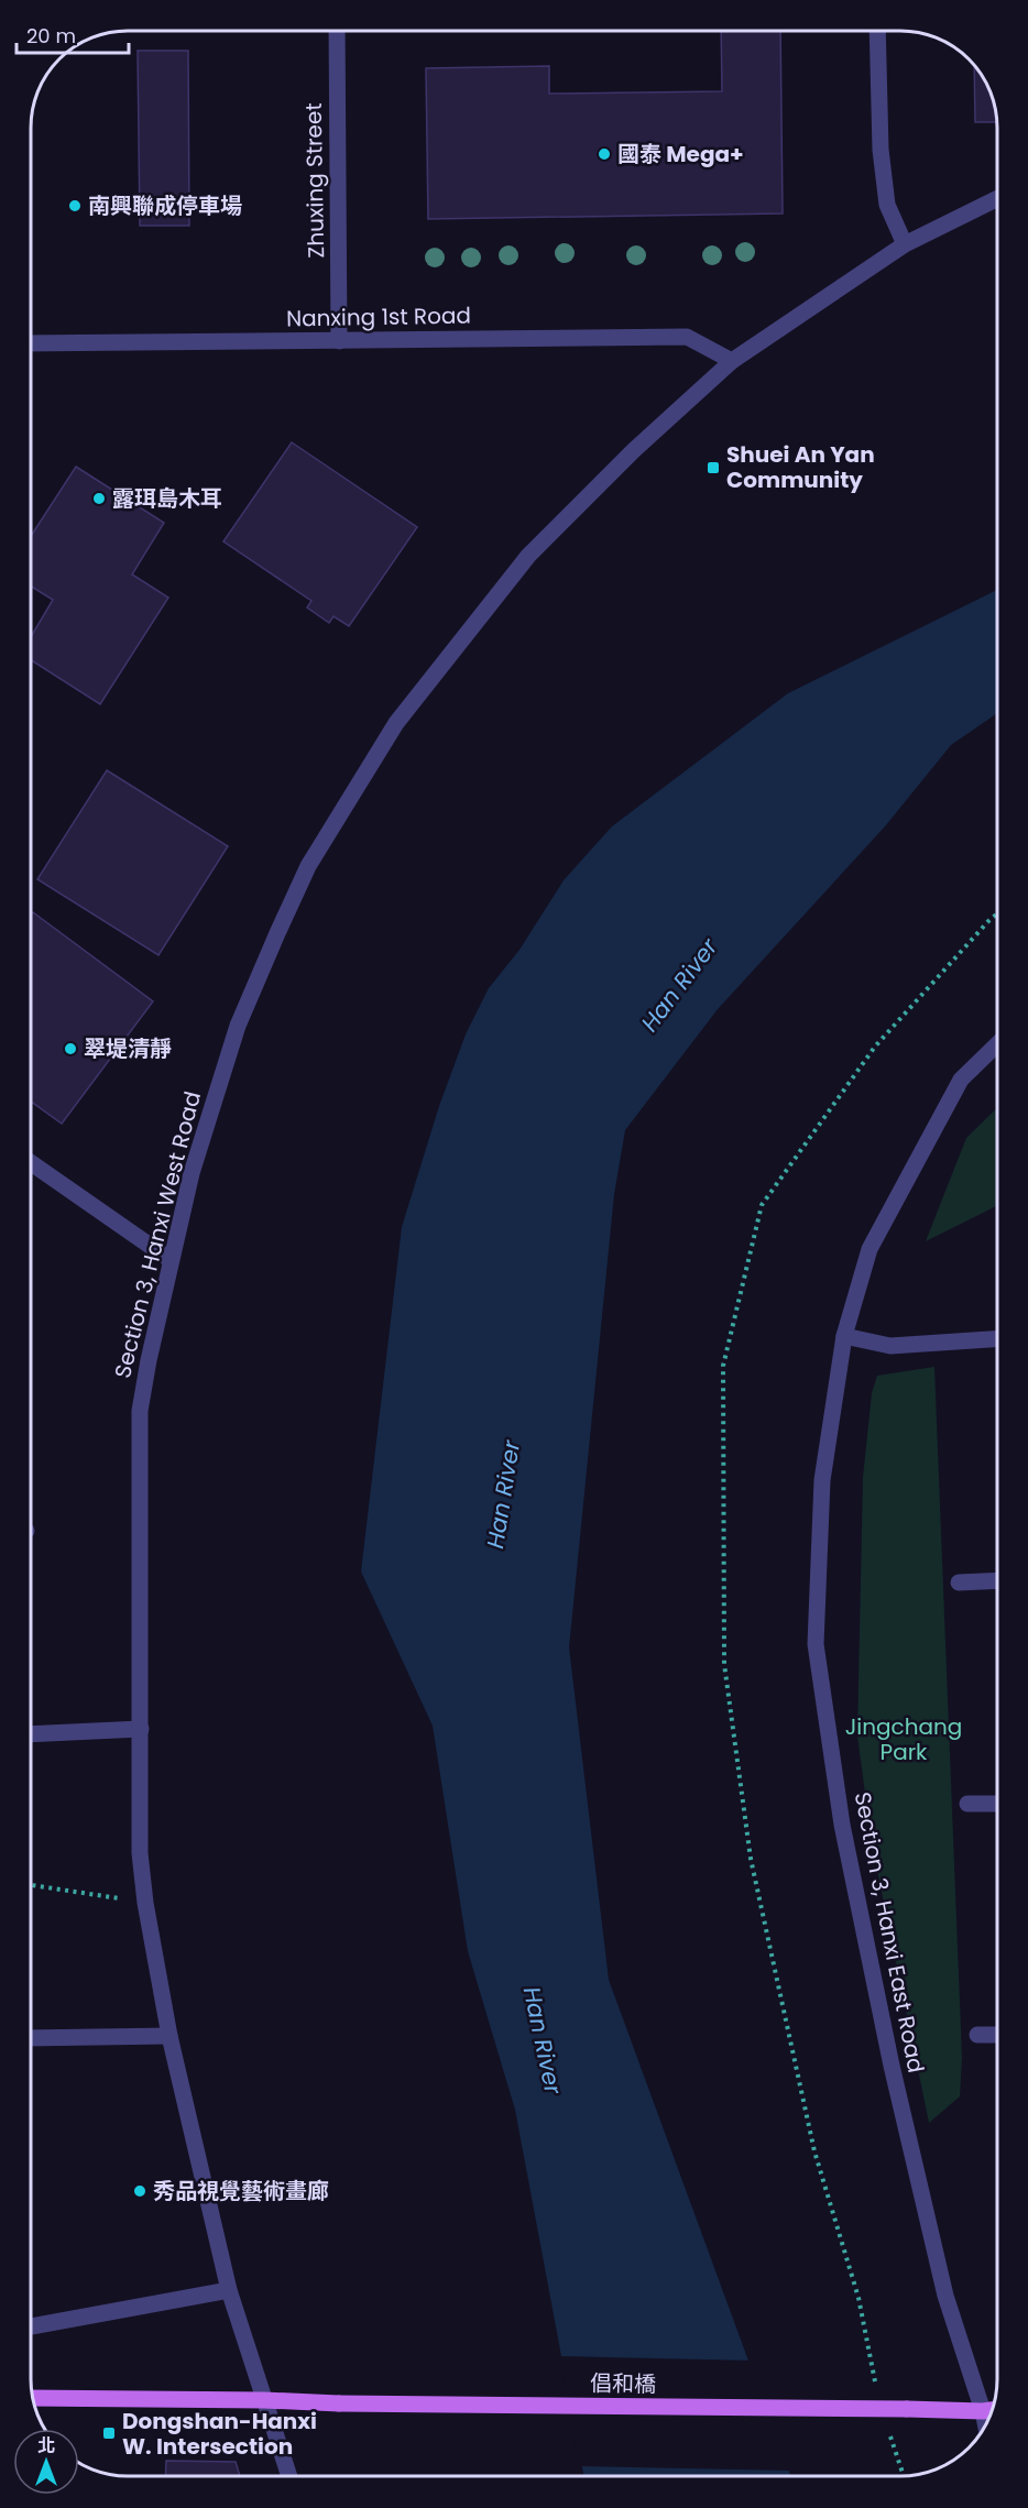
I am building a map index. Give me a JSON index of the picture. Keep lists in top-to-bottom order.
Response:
{
  "streets": {
    "main road": ["倡和橋"],
    "street": [
      "Zhuxing Street",
      "Nanxing 1st Road",
      "Section 3, Hanxi West Road",
      "Section 3, Hanxi East Road"
    ]
  },
  "crossings": [
    ["Zhuxing Street", "Nanxing 1st Road"],
    ["Nanxing 1st Road", "Section 3, Hanxi West Road"],
    ["Section 3, Hanxi West Road", "倡和橋"],
    ["Section 3, Hanxi East Road", "倡和橋"]
  ],
  "water": ["Han River"],
  "parks": ["Jingchang Park"],
  "places": {
    "other": [
      "國泰 Mega+",
      "南興聯成停車場",
      "露珥島木耳",
      "翠堤清靜",
      "秀品視覺藝術畫廊"
    ],
    "transit": ["Shuei An Yan Community", "Dongshan-Hanxi W. Intersection"]
  },
  "scale_bar": "20 m",
  "north": "top"
}
